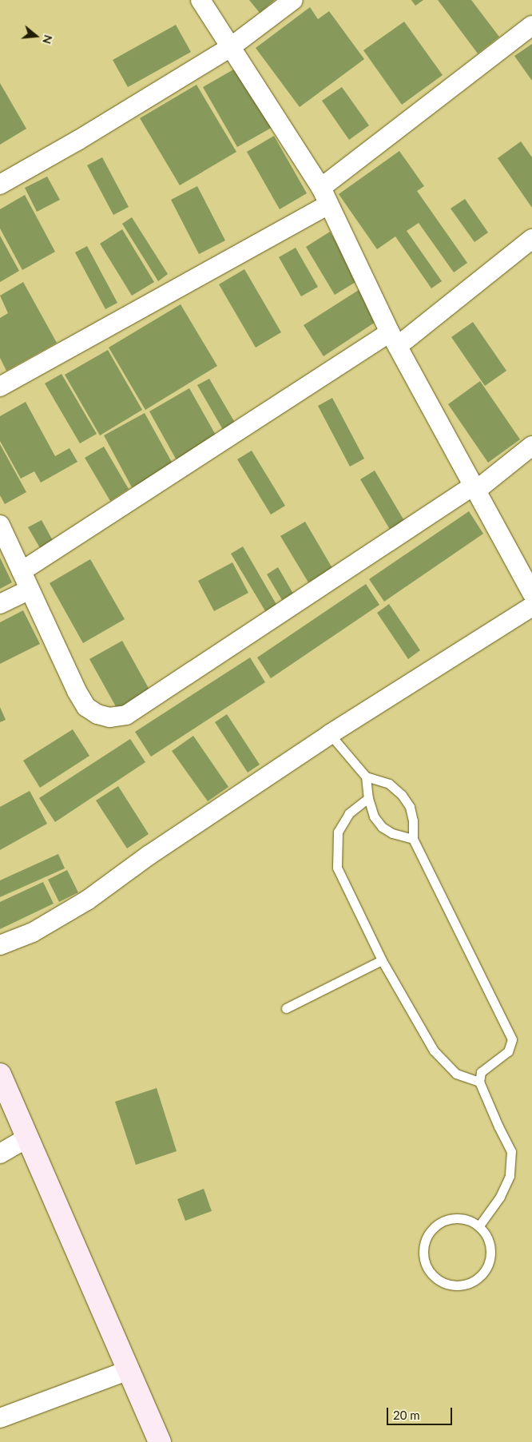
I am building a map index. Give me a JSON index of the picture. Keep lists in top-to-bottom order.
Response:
{
  "scale_bar": "20 m",
  "north": "right"
}
